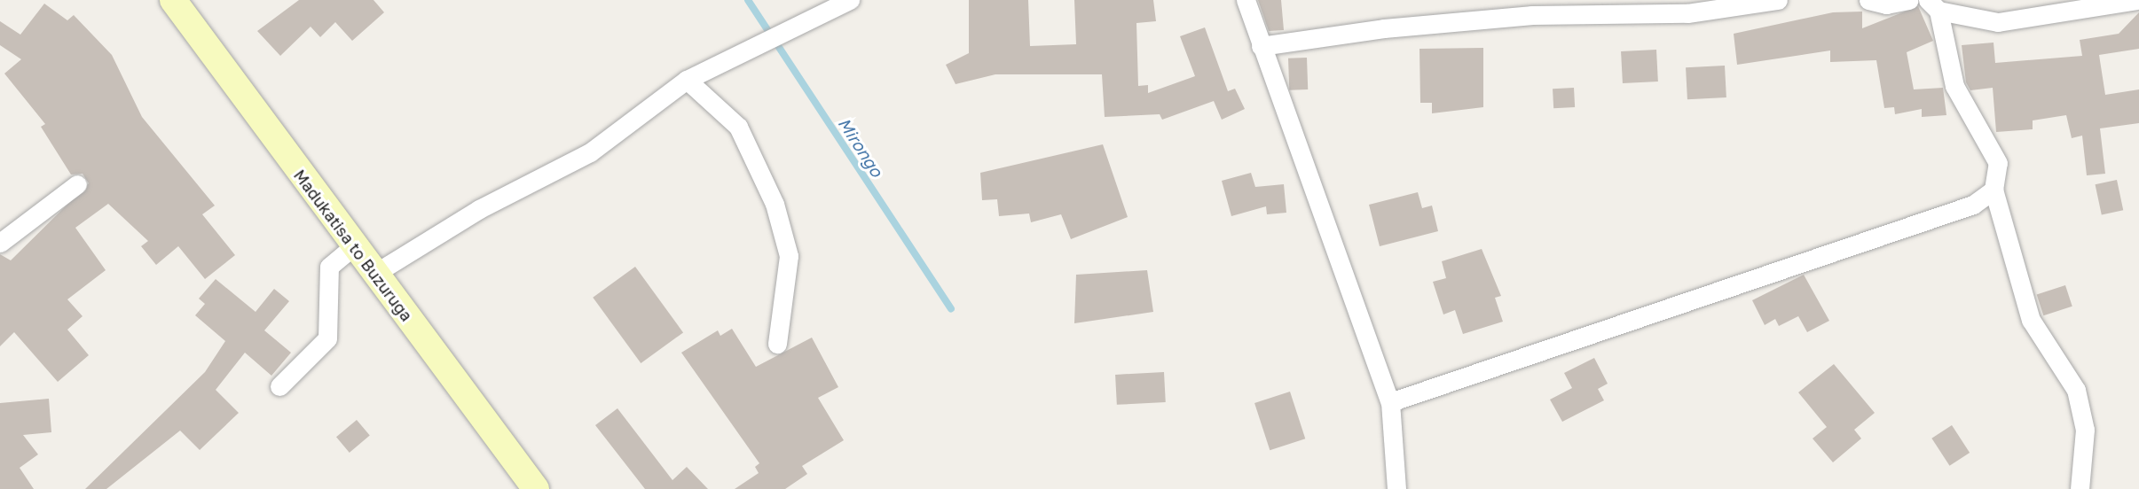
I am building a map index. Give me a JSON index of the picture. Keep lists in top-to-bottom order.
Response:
{
  "streets": {
    "main road": ["Madukatisa to Buzuruga"]
  },
  "water": ["Mirongo"]
}
